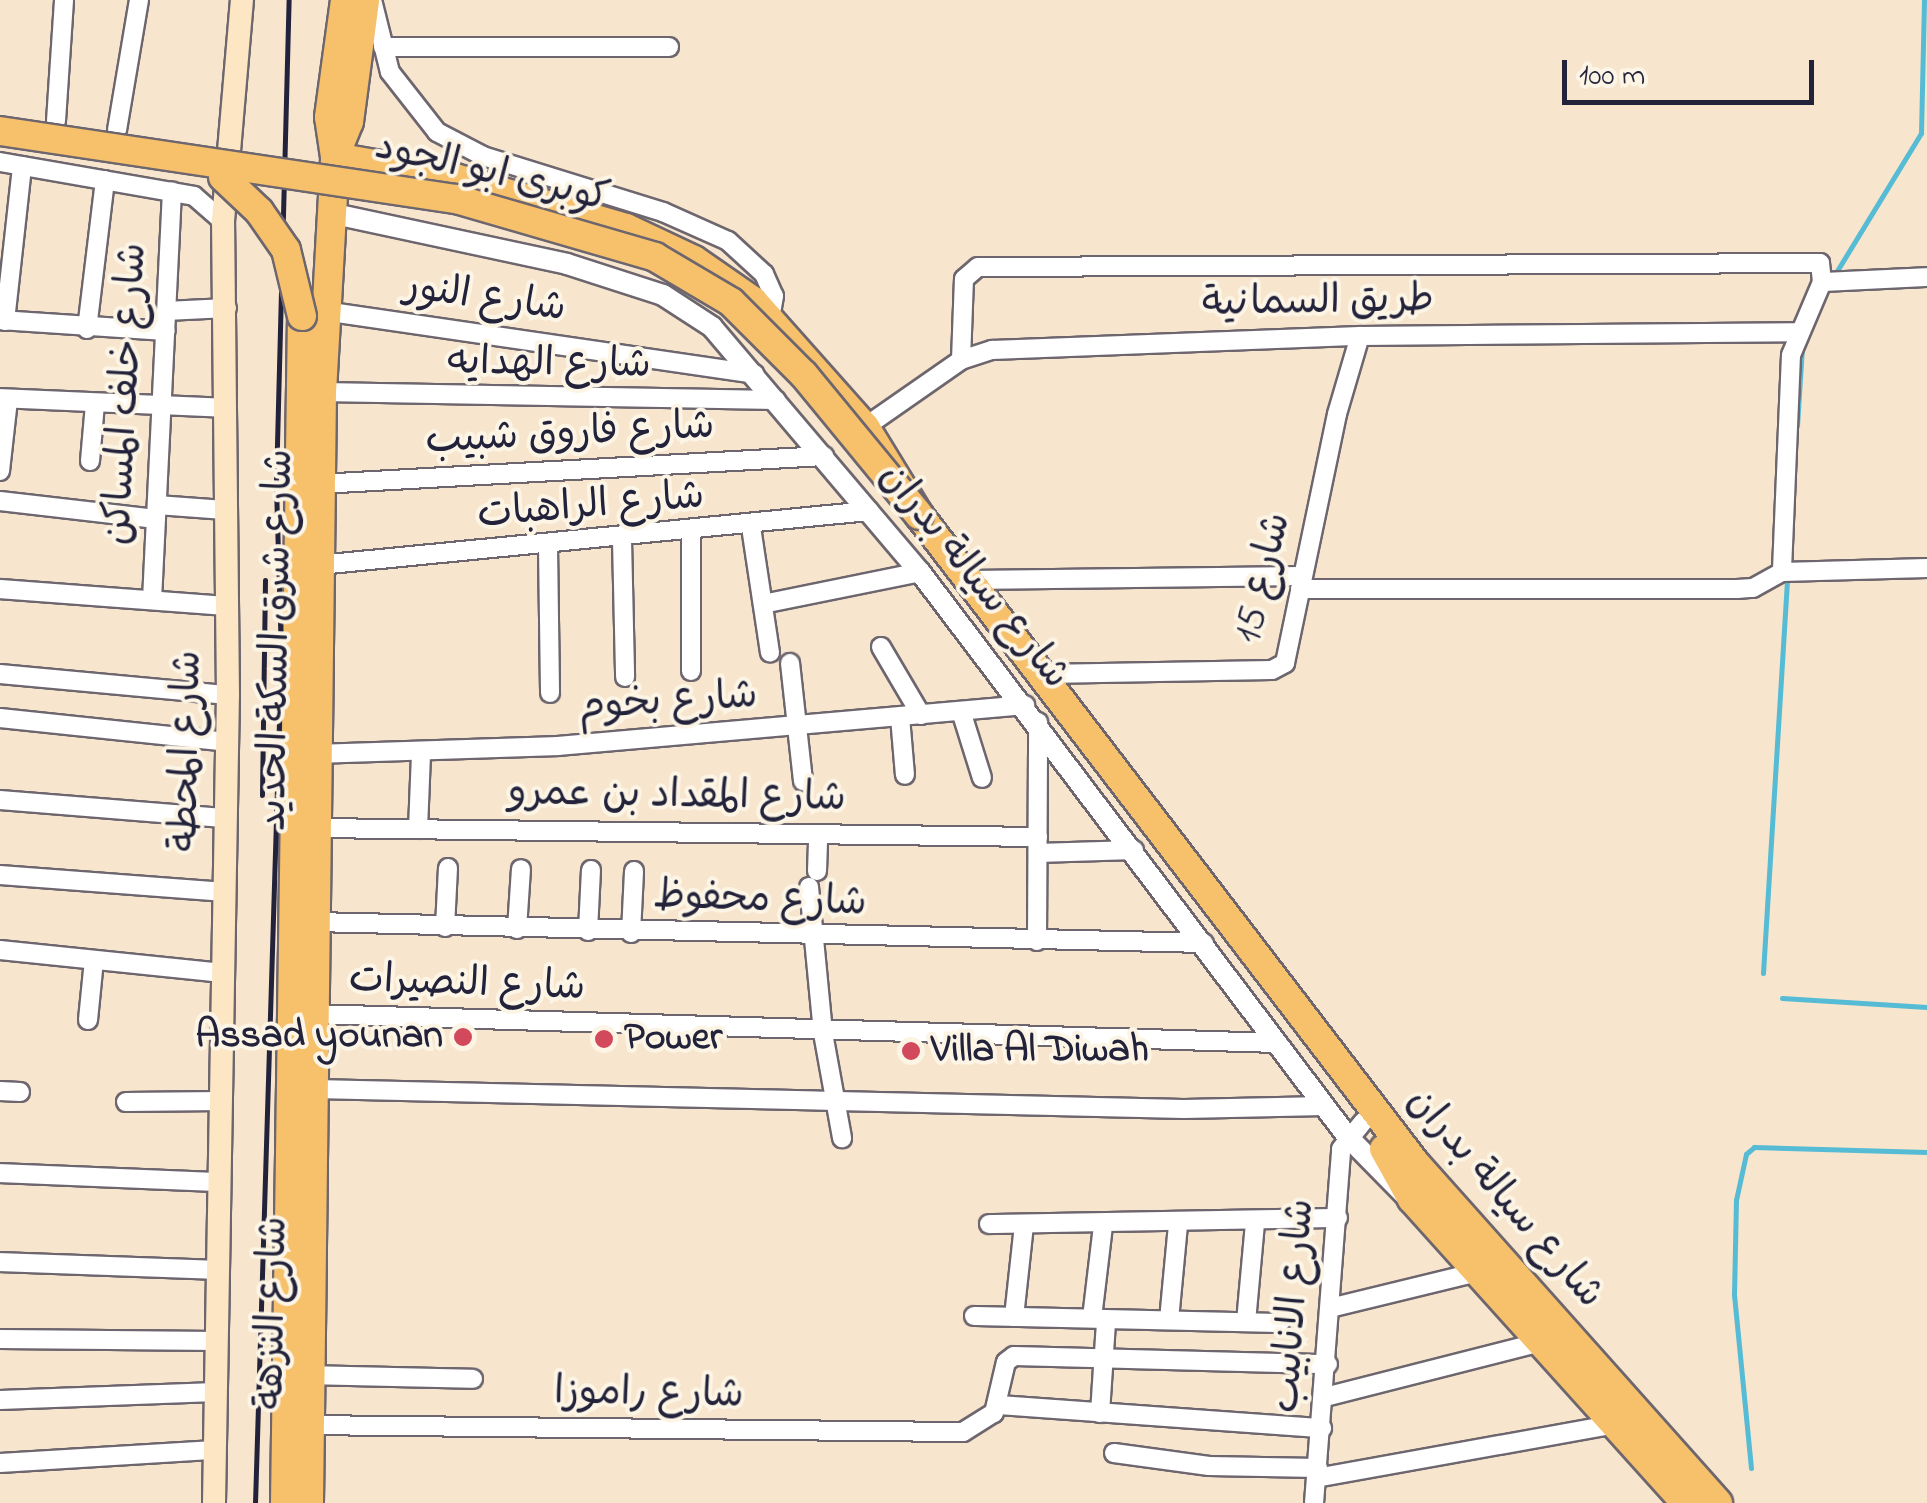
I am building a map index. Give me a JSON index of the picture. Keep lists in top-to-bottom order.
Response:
{
  "streets": {
    "main road": [
      "كوبرى ابو الجود",
      "شارع سيالة بدران",
      "شارع شرق السكة الحديد",
      "شارع المحطة",
      "شارع النزهة"
    ],
    "street": [
      "شارع النور",
      "طريق السمانية",
      "شارع الهدايه",
      "شارع خلف المساكن",
      "شارع فاروق شبيب",
      "شارع الراهبات",
      "شارع 15",
      "شارع بخوم",
      "شارع المقداد بن عمرو",
      "شارع محفوظ",
      "شارع النصيرات",
      "شارع الانابيب",
      "شارع راموزا"
    ]
  },
  "crossings": [
    ["كوبرى ابو الجود", "شارع سيالة بدران"],
    ["شارع النور", "شارع سيالة بدران"],
    ["شارع النور", "شارع شرق السكة الحديد"],
    ["شارع النور", "شارع النزهة"],
    ["طريق السمانية", "شارع سيالة بدران"],
    ["طريق السمانية", "شارع 15"],
    ["شارع الهدايه", "شارع سيالة بدران"],
    ["شارع الهدايه", "شارع شرق السكة الحديد"],
    ["شارع فاروق شبيب", "شارع سيالة بدران"],
    ["شارع فاروق شبيب", "شارع شرق السكة الحديد"],
    ["شارع الراهبات", "شارع سيالة بدران"],
    ["شارع الراهبات", "شارع شرق السكة الحديد"],
    ["شارع سيالة بدران", "شارع 15"],
    ["شارع سيالة بدران", "شارع شرق السكة الحديد"],
    ["شارع سيالة بدران", "شارع بخوم"],
    ["شارع سيالة بدران", "شارع المقداد بن عمرو"],
    ["شارع سيالة بدران", "شارع محفوظ"],
    ["شارع سيالة بدران", "شارع النصيرات"],
    ["شارع سيالة بدران", "شارع الانابيب"],
    ["شارع شرق السكة الحديد", "شارع بخوم"],
    ["شارع شرق السكة الحديد", "شارع المقداد بن عمرو"],
    ["شارع شرق السكة الحديد", "شارع محفوظ"],
    ["شارع شرق السكة الحديد", "شارع النصيرات"],
    ["شارع شرق السكة الحديد", "شارع النزهة"],
    ["شارع النزهة", "شارع راموزا"]
  ],
  "places": ["Assad younan", "Power", "Villa Al Diwah"],
  "scale_bar": "100 m"
}
